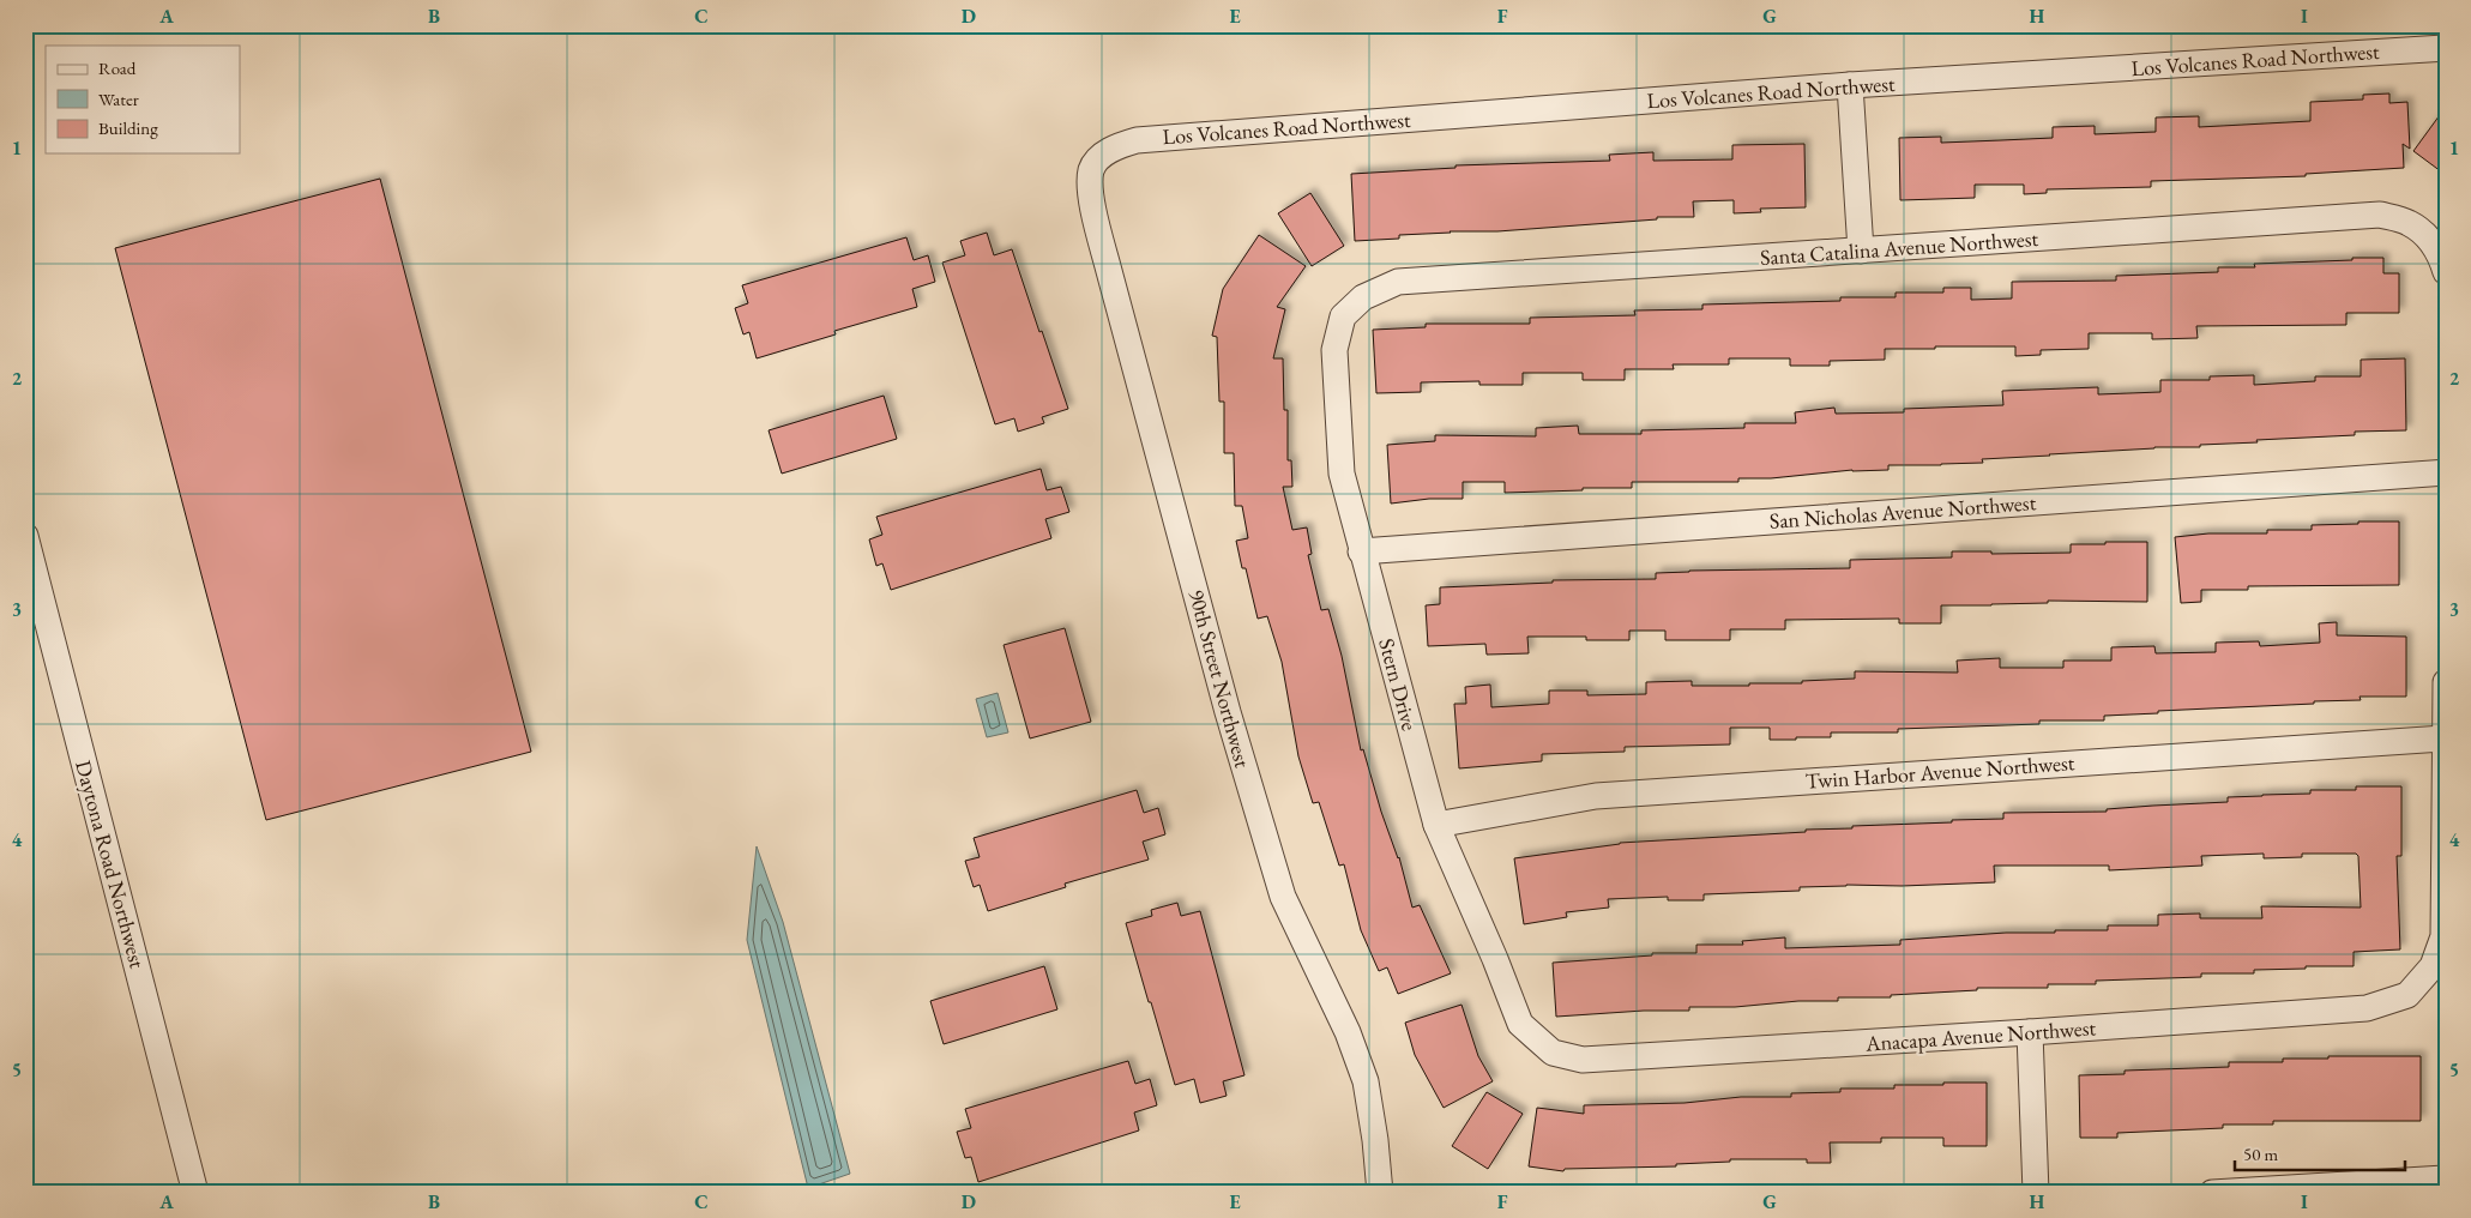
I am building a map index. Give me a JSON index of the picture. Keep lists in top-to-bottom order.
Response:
{
  "streets": {
    "street": [
      "Los Volcanes Road Northwest",
      "Santa Catalina Avenue Northwest",
      "San Nicholas Avenue Northwest",
      "90th Street Northwest",
      "Stern Drive",
      "Twin Harbor Avenue Northwest",
      "Daytona Road Northwest",
      "Anacapa Avenue Northwest"
    ]
  },
  "crossings": [
    ["Los Volcanes Road Northwest", "90th Street Northwest"],
    ["Santa Catalina Avenue Northwest", "Stern Drive"],
    ["San Nicholas Avenue Northwest", "Stern Drive"],
    ["Stern Drive", "Twin Harbor Avenue Northwest"],
    ["Stern Drive", "Anacapa Avenue Northwest"],
    ["Twin Harbor Avenue Northwest", "Anacapa Avenue Northwest"]
  ],
  "legend": ["Road", "Water", "Building"],
  "scale_bar": "50 m",
  "grid": {
    "columns": [
      "A",
      "B",
      "C",
      "D",
      "E",
      "F",
      "G",
      "H",
      "I"
    ],
    "rows": [
      "1",
      "2",
      "3",
      "4",
      "5"
    ]
  }
}
